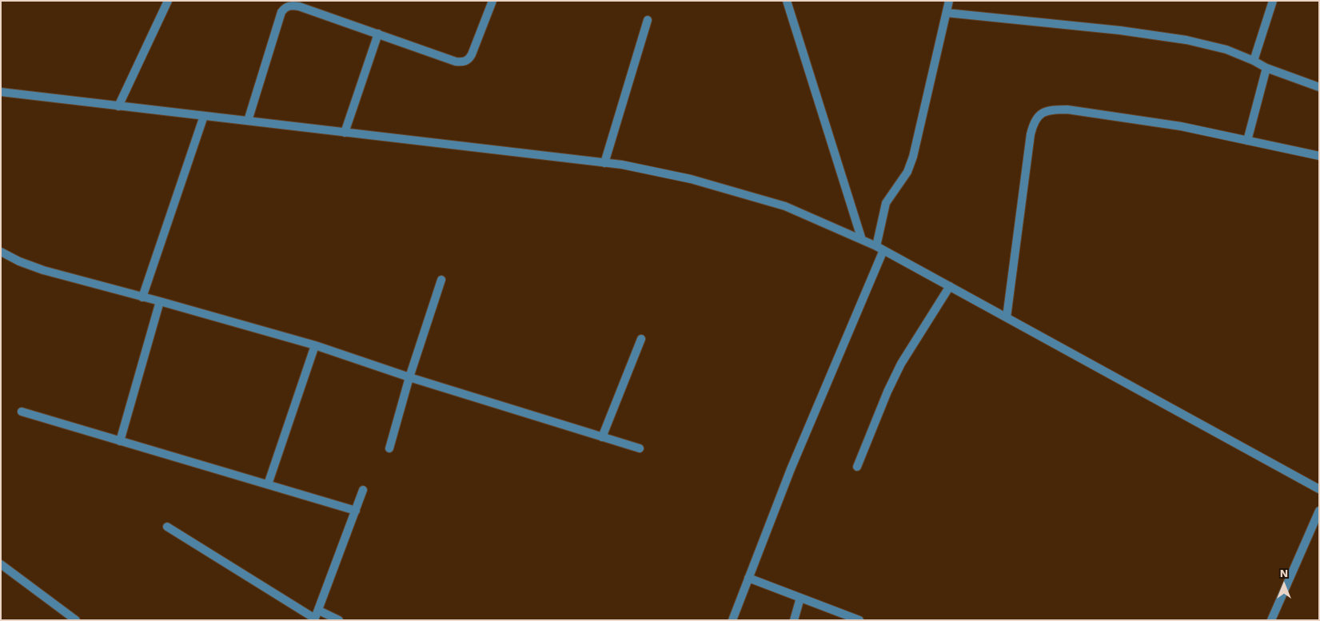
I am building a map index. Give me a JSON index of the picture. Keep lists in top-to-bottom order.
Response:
{
  "north": "top"
}
